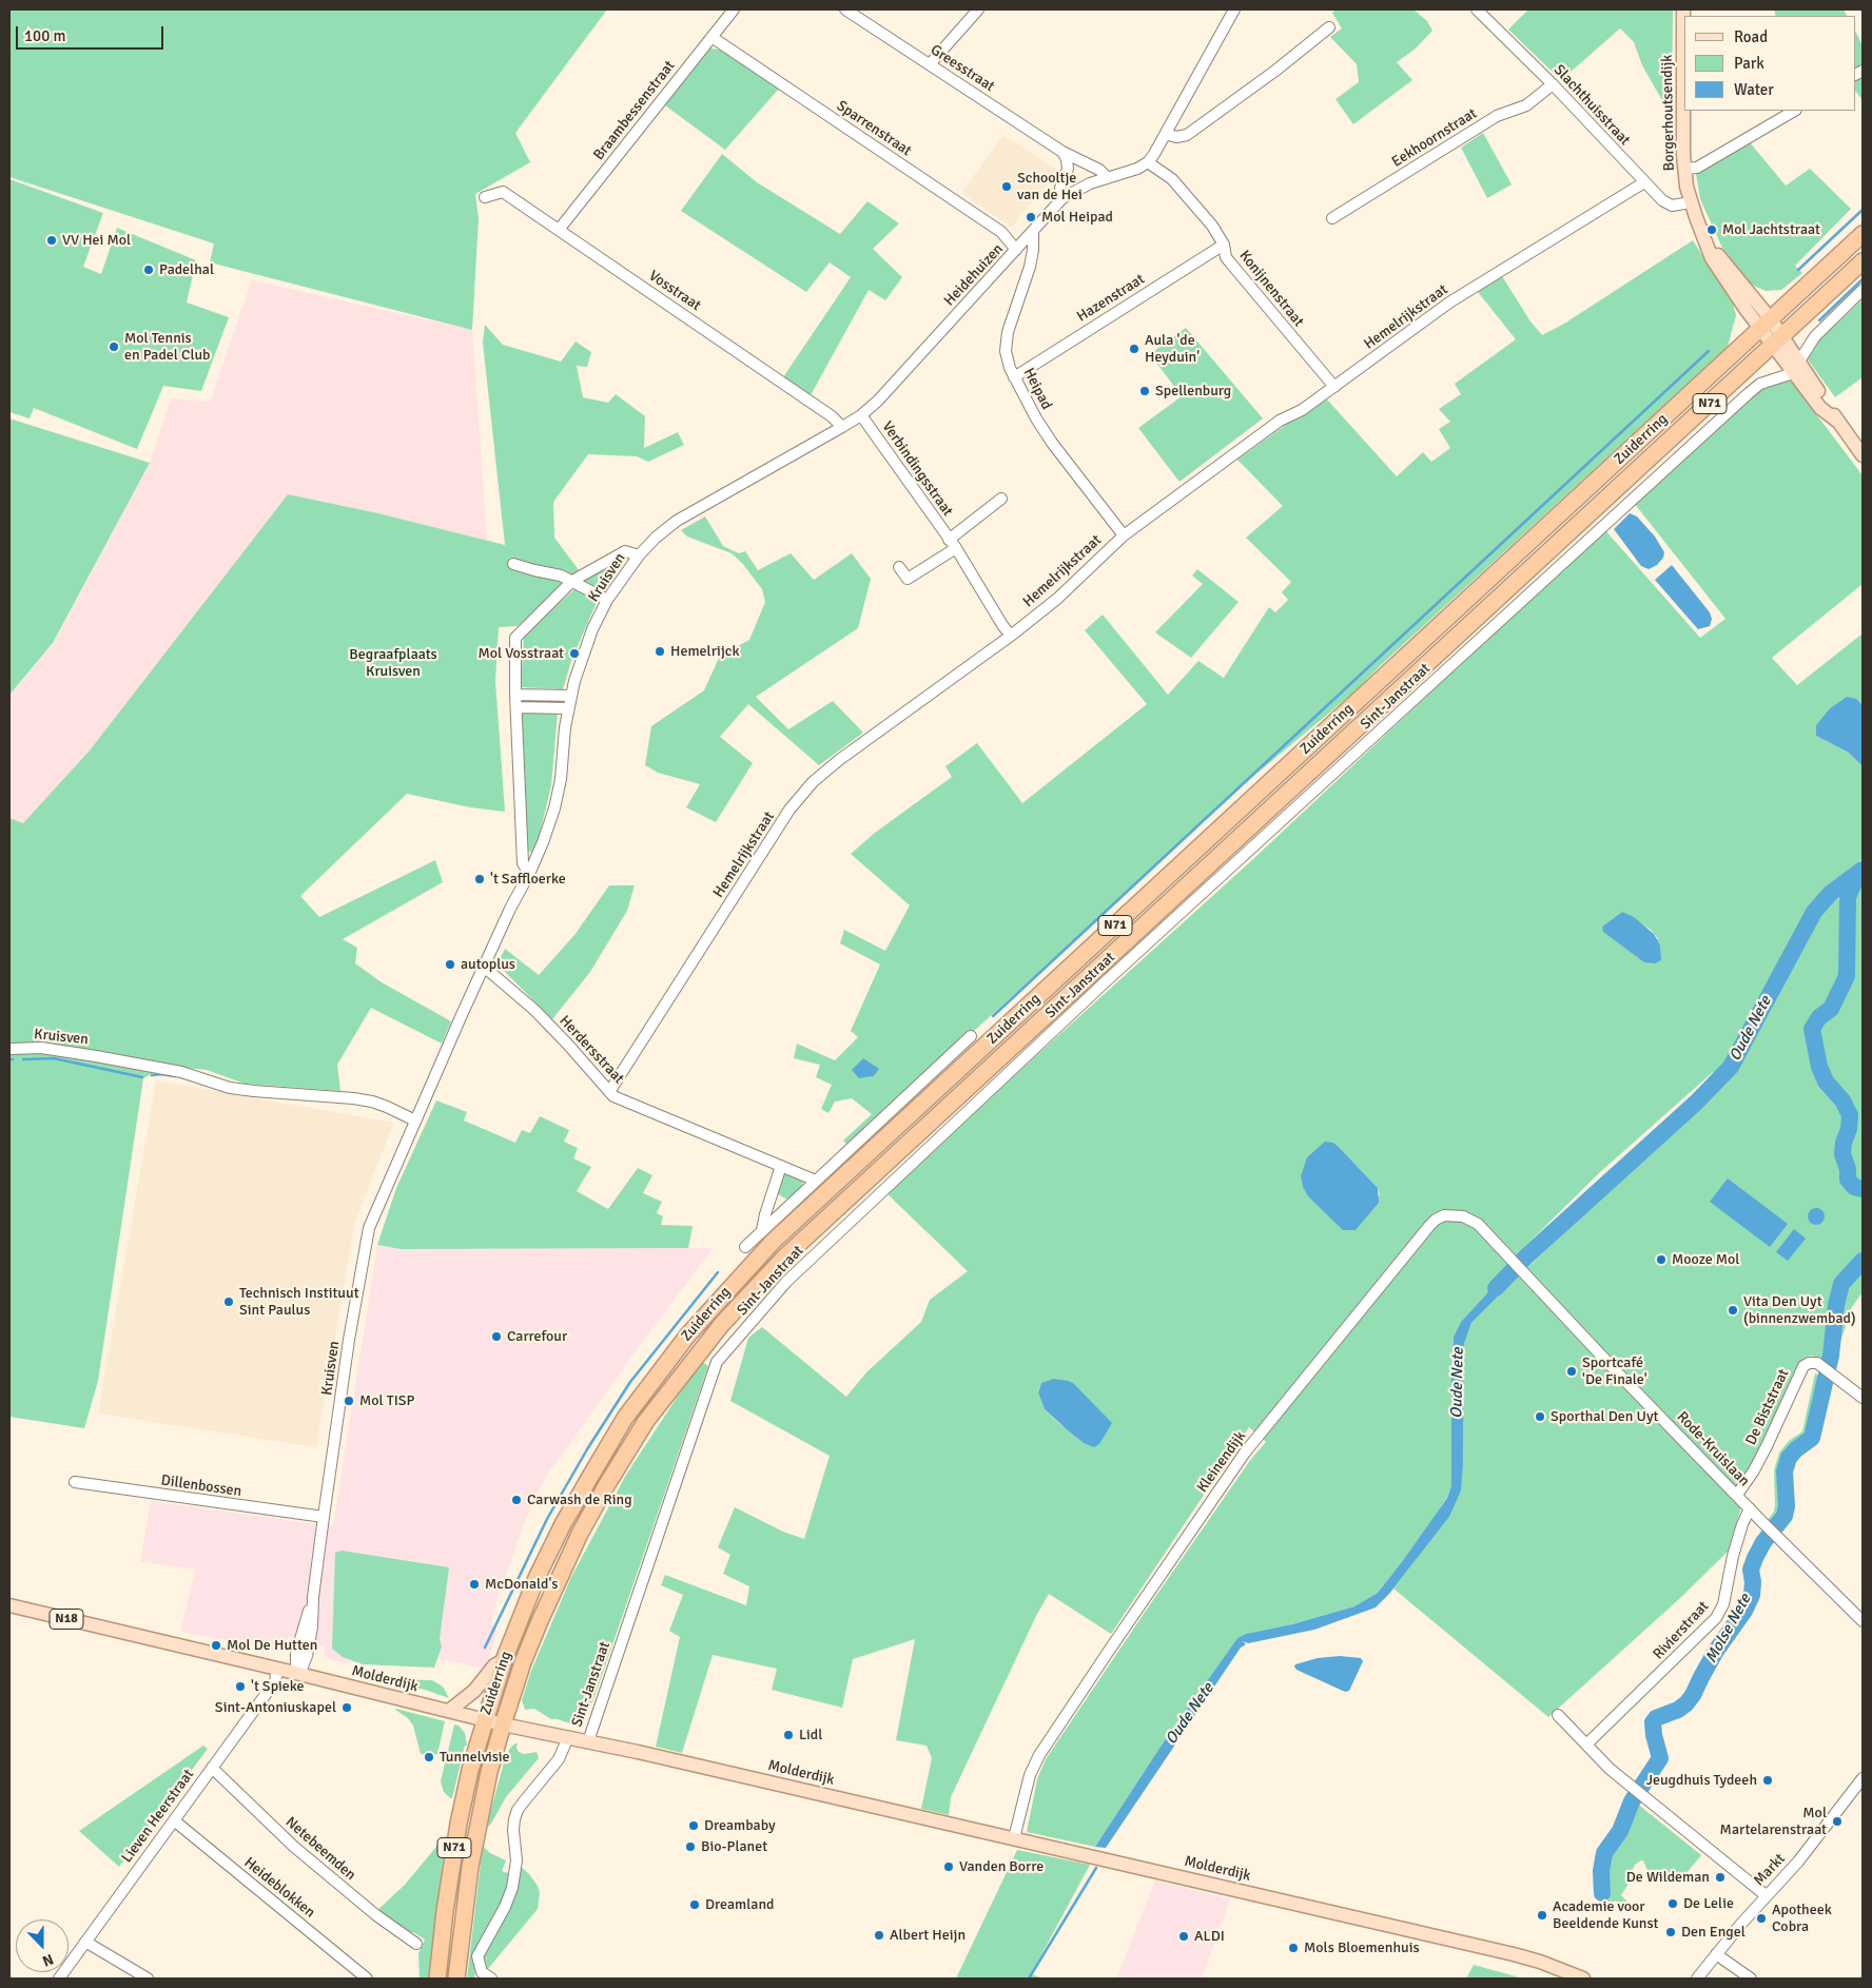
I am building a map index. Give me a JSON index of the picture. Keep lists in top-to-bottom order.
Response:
{
  "streets": {
    "highway": ["N71", "Zuiderring"],
    "main road": ["Borgerhoutsendijk", "N18", "Molderdijk"],
    "street": [
      "Greesstraat",
      "Slachthuisstraat",
      "Braambessenstraat",
      "Sparrenstraat",
      "Eekhoornstraat",
      "Heidehuizen",
      "Konijnenstraat",
      "Vosstraat",
      "Hazenstraat",
      "Hemelrijkstraat",
      "Heipad",
      "Verbindingsstraat",
      "Kruisven",
      "Sint-Janstraat",
      "Herdersstraat",
      "De Biststraat",
      "Rode-Kruislaan",
      "Kleinendijk",
      "Dillenbossen",
      "Rivierstraat",
      "Lieven Heerstraat",
      "Netebeemden",
      "Markt",
      "Heideblokken"
    ]
  },
  "crossings": [
    ["Greesstraat", "Heidehuizen"],
    ["Slachthuisstraat", "Borgerhoutsendijk"],
    ["Slachthuisstraat", "Eekhoornstraat"],
    ["Slachthuisstraat", "Hemelrijkstraat"],
    ["Braambessenstraat", "Sparrenstraat"],
    ["Braambessenstraat", "Vosstraat"],
    ["Borgerhoutsendijk", "Zuiderring"],
    ["Borgerhoutsendijk", "Sint-Janstraat"],
    ["Sparrenstraat", "Heidehuizen"],
    ["Heidehuizen", "Konijnenstraat"],
    ["Heidehuizen", "Vosstraat"],
    ["Heidehuizen", "Heipad"],
    ["Heidehuizen", "Verbindingsstraat"],
    ["Heidehuizen", "Kruisven"],
    ["Konijnenstraat", "Hazenstraat"],
    ["Konijnenstraat", "Hemelrijkstraat"],
    ["Hazenstraat", "Heipad"],
    ["Hemelrijkstraat", "Heipad"],
    ["Hemelrijkstraat", "Verbindingsstraat"],
    ["Hemelrijkstraat", "Herdersstraat"],
    ["Zuiderring", "Molderdijk"],
    ["Kruisven", "Herdersstraat"],
    ["Kruisven", "Dillenbossen"],
    ["Kruisven", "Molderdijk"],
    ["Sint-Janstraat", "Molderdijk"],
    ["De Biststraat", "Rode-Kruislaan"],
    ["Rode-Kruislaan", "Kleinendijk"],
    ["Rode-Kruislaan", "Rivierstraat"],
    ["Kleinendijk", "Molderdijk"],
    ["Molderdijk", "Lieven Heerstraat"],
    ["Lieven Heerstraat", "Netebeemden"],
    ["Lieven Heerstraat", "Heideblokken"]
  ],
  "water": ["Oude Nete", "Molse Nete"],
  "parks": ["Begraafplaats Kruisven"],
  "places": [
    "Schooltje van de Hei",
    "Mol Heipad",
    "Mol Jachtstraat",
    "VV Hei Mol",
    "Padelhal",
    "Mol Tennis en Padel Club",
    "Aula 'de Heyduin'",
    "Spellenburg",
    "Hemelrijck",
    "Mol Vosstraat",
    "'t Saffloerke",
    "autoplus",
    "Mooze Mol",
    "Technisch Instituut Sint Paulus",
    "Vita Den Uyt (binnenzwembad)",
    "Carrefour",
    "Sportcafé 'De Finale'",
    "Mol TISP",
    "Sporthal Den Uyt",
    "Carwash de Ring",
    "McDonald's",
    "Mol De Hutten",
    "'t Spieke",
    "Sint-Antoniuskapel",
    "Lidl",
    "Tunnelvisie",
    "Jeugdhuis Tydeeh",
    "Mol Martelarenstraat",
    "Dreambaby",
    "Bio-Planet",
    "Vanden Borre",
    "De Wildeman",
    "De Lelie",
    "Dreamland",
    "Academie voor Beeldende Kunst",
    "Apotheek Cobra",
    "Den Engel",
    "Albert Heijn",
    "ALDI",
    "Mols Bloemenhuis"
  ],
  "legend": ["Road", "Park", "Water"],
  "scale_bar": "100 m",
  "north": "bottom"
}
